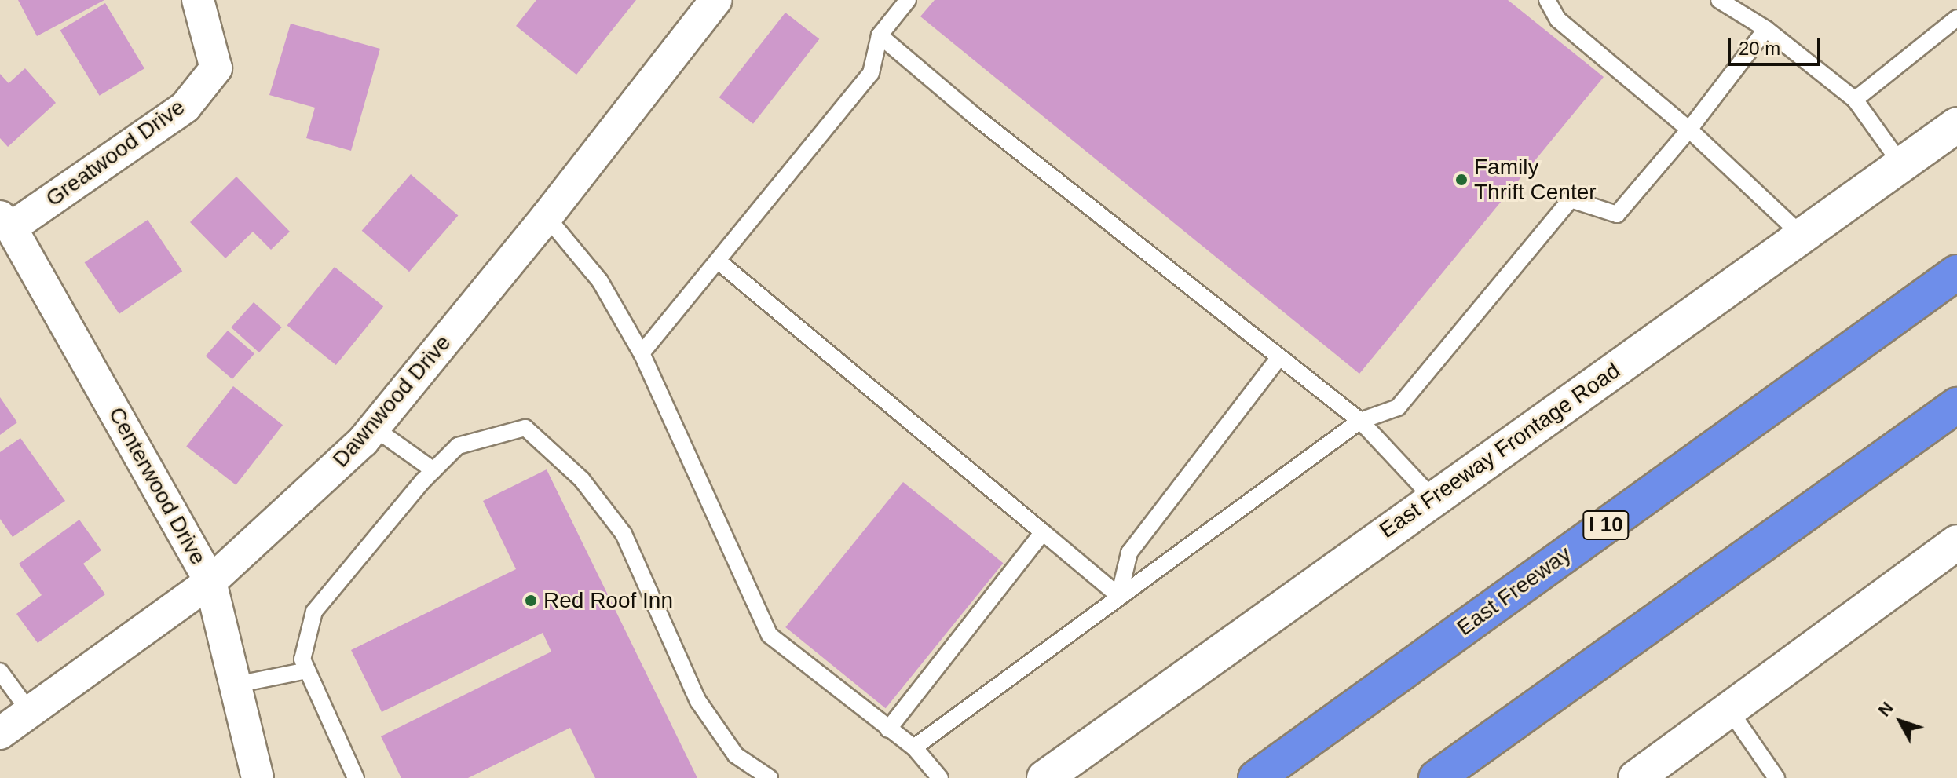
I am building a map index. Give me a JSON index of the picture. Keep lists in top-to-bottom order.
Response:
{
  "streets": {
    "highway": ["I 10", "East Freeway"],
    "main road": ["East Freeway Frontage Road"],
    "street": ["Greatwood Drive", "Dawnwood Drive", "Centerwood Drive"]
  },
  "crossings": [
    ["Greatwood Drive", "Centerwood Drive"],
    ["Dawnwood Drive", "Centerwood Drive"]
  ],
  "places": ["Family Thrift Center", "Red Roof Inn"],
  "scale_bar": "20 m",
  "north": "top left"
}
